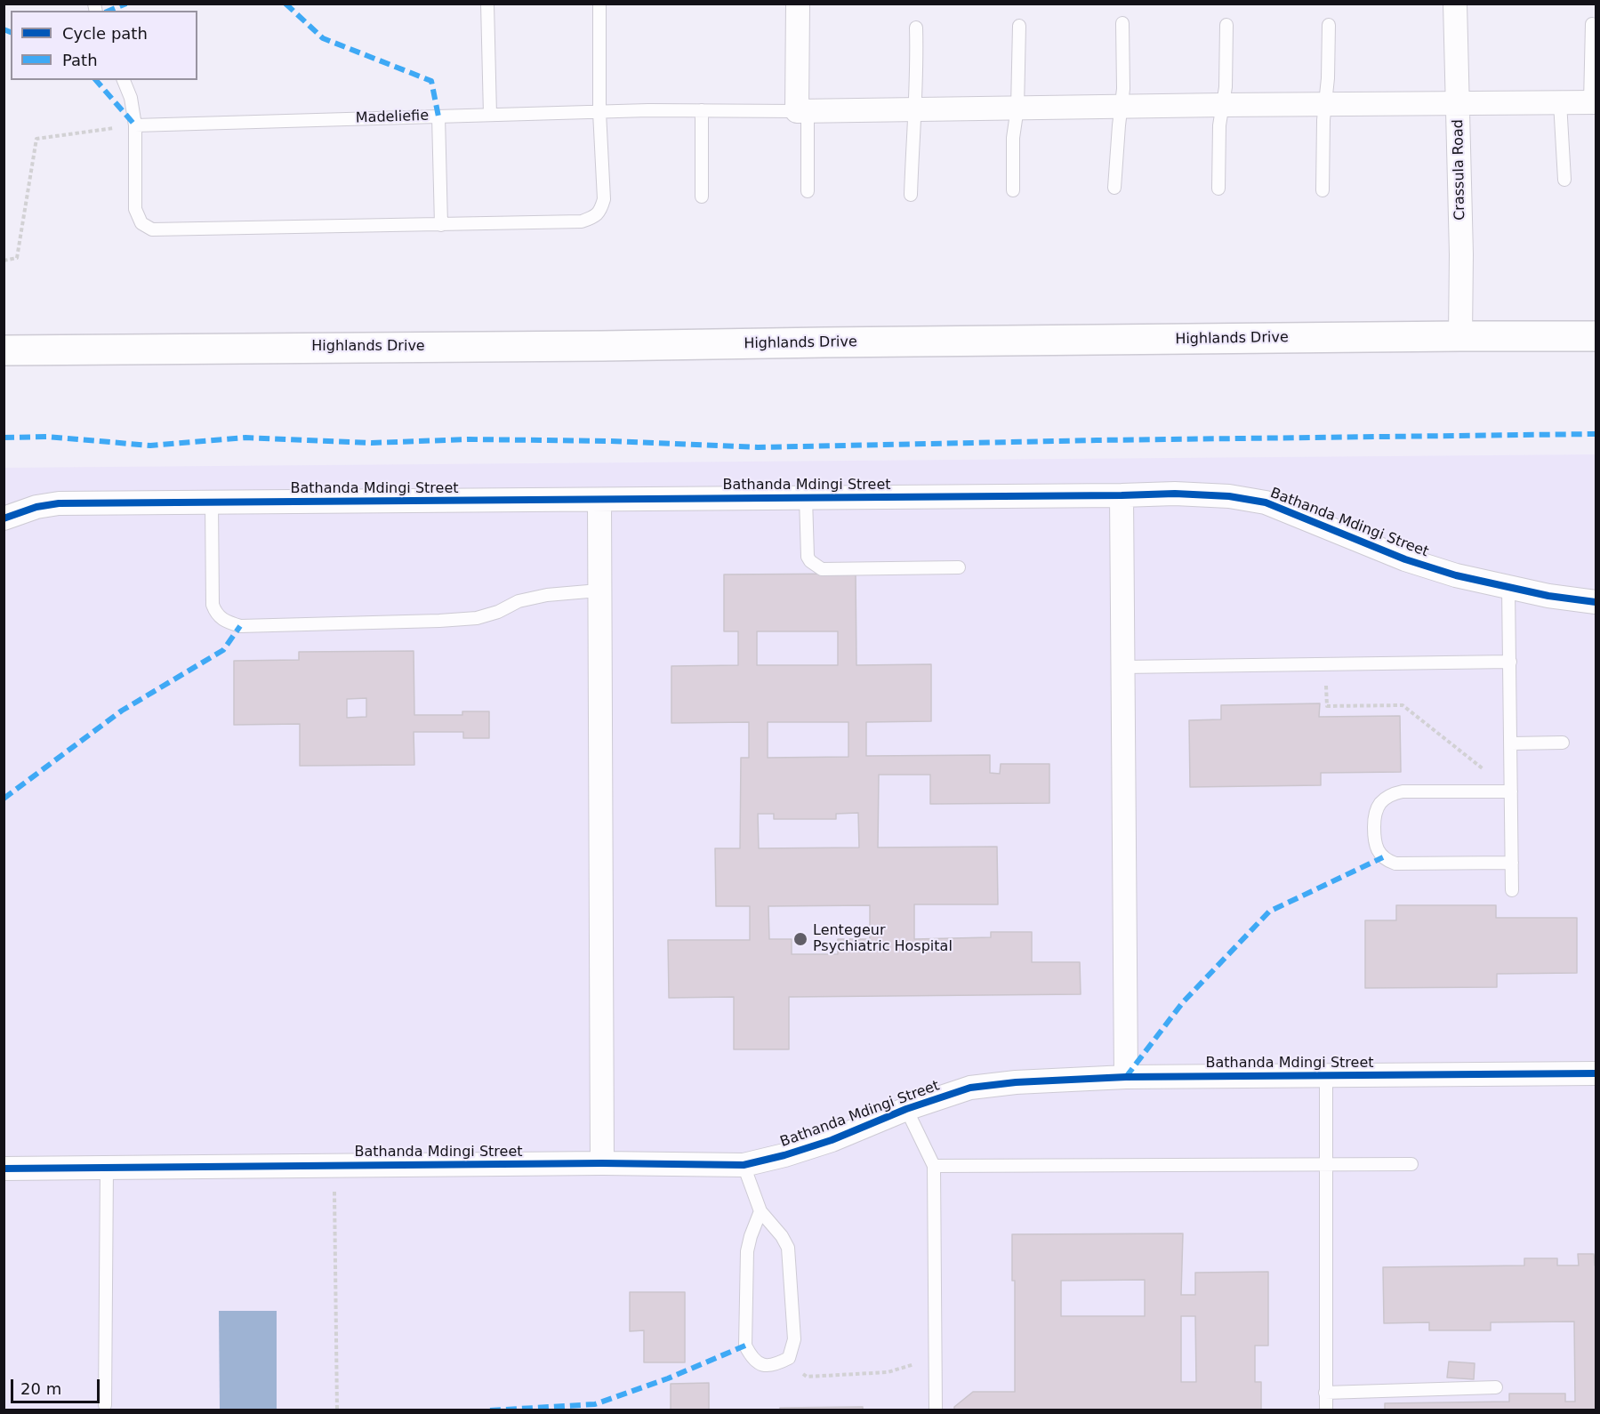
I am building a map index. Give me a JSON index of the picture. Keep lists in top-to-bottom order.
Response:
{
  "streets": {
    "main road": ["Highlands Drive"],
    "street": ["Crassula Road", "Bathanda Mdingi Street"],
    "lane": ["Madeliefie"]
  },
  "crossings": [
    ["Crassula Road", "Highlands Drive"]
  ],
  "places": ["Lentegeur Psychiatric Hospital"],
  "legend": ["Cycle path", "Path"],
  "scale_bar": "20 m"
}
